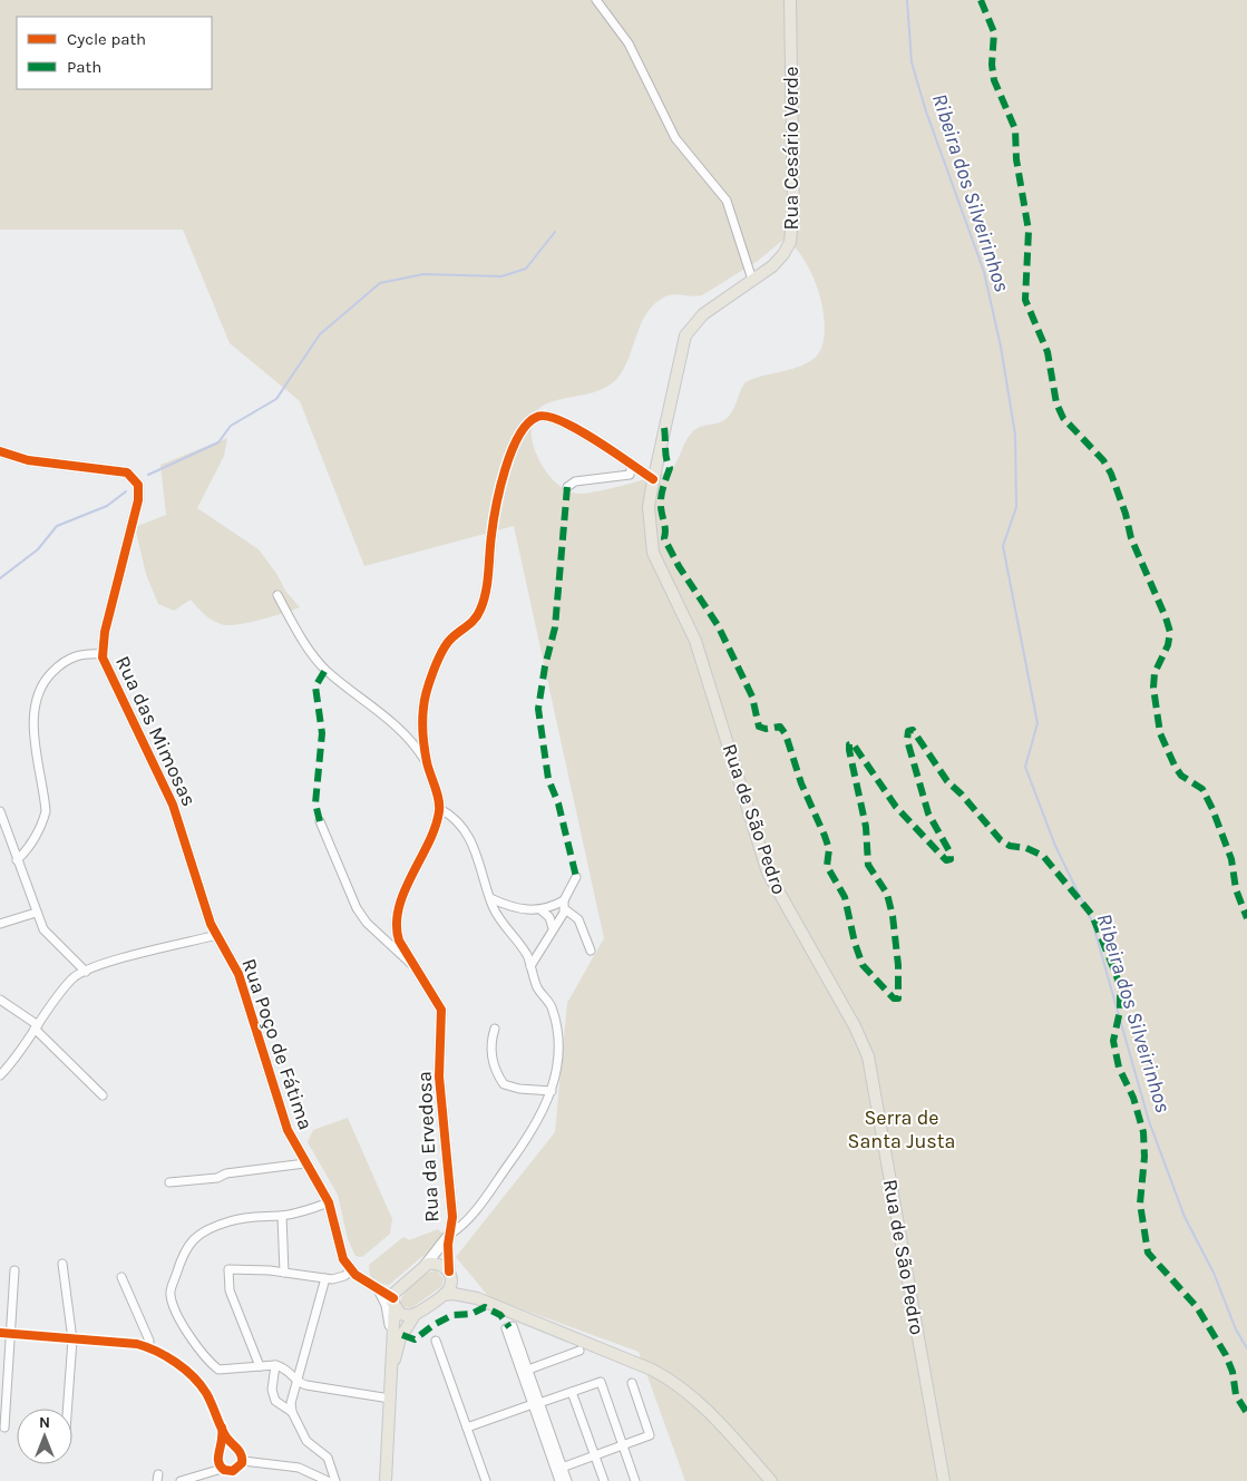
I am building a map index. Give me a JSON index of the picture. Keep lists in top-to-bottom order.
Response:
{
  "streets": {
    "main road": ["Rua Cesário Verde", "Rua de São Pedro"],
    "street": ["Rua das Mimosas", "Rua Poço de Fátima", "Rua da Ervedosa"]
  },
  "crossings": [
    ["Rua Cesário Verde", "Rua de São Pedro"],
    ["Rua das Mimosas", "Rua Poço de Fátima"]
  ],
  "water": ["Ribeira dos Silveirinhos"],
  "parks": ["Serra de Santa Justa"],
  "legend": ["Cycle path", "Path"],
  "north": "top"
}
